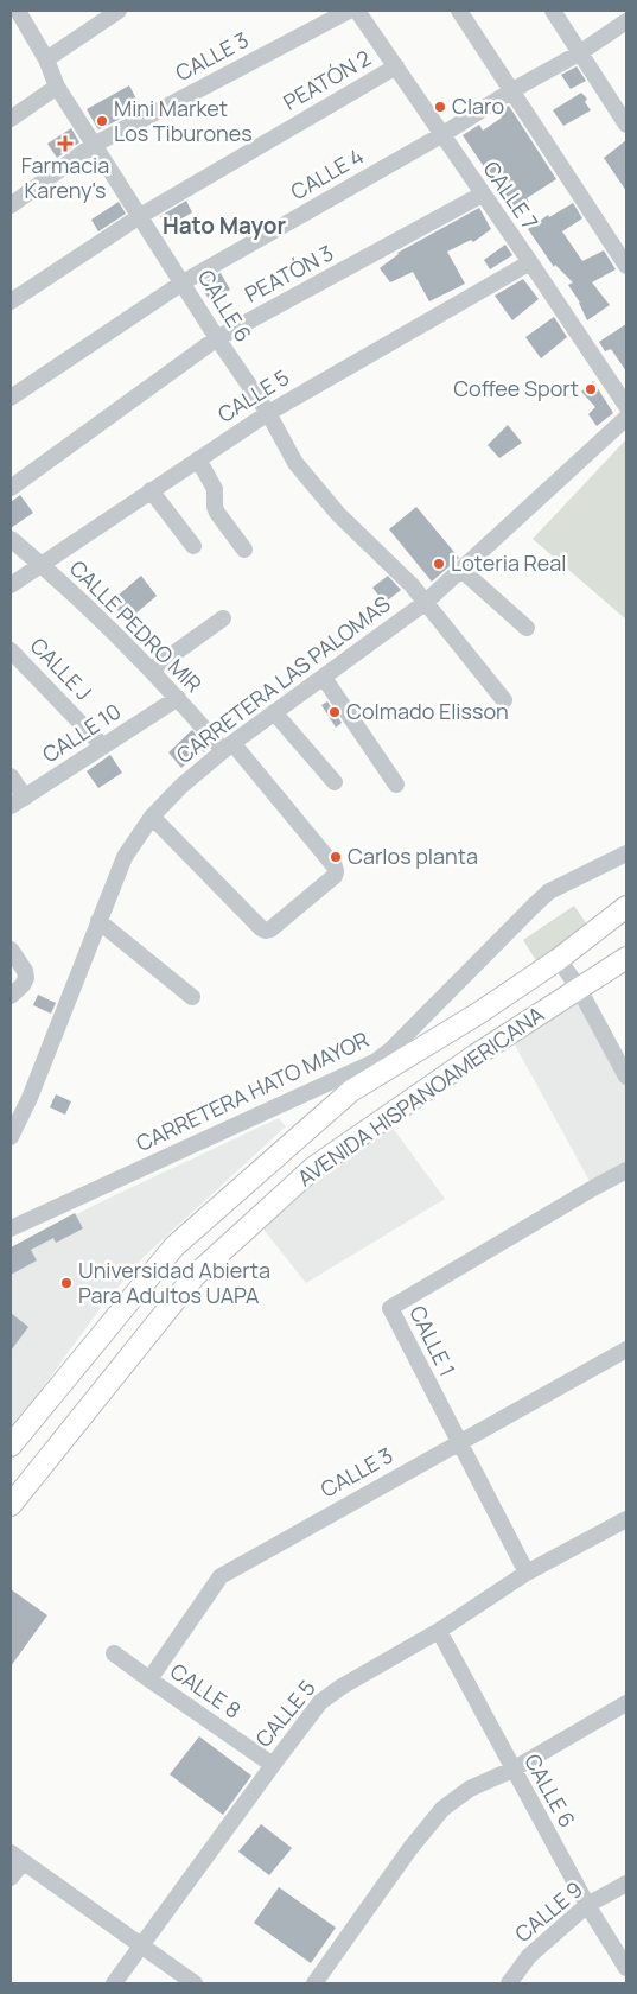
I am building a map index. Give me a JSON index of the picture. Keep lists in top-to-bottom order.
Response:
{
  "streets": {
    "main road": ["AVENIDA HISPANOAMERICANA"],
    "street": [
      "CALLE 3",
      "PEATÓN 2",
      "CALLE 4",
      "CALLE 7",
      "PEATÓN 3",
      "CALLE 6",
      "CALLE 5",
      "CALLE PEDRO MIR",
      "CALLE J",
      "CARRETERA LAS PALOMAS",
      "CALLE 10",
      "CARRETERA HATO MAYOR",
      "CALLE 1",
      "CALLE 8",
      "CALLE 9"
    ]
  },
  "crossings": [
    ["CALLE 3", "CALLE 6"],
    ["CALLE 3", "CALLE 1"],
    ["CALLE 3", "CALLE 8"],
    ["PEATÓN 2", "CALLE 7"],
    ["PEATÓN 2", "CALLE 6"],
    ["CALLE 4", "CALLE 7"],
    ["CALLE 4", "CALLE 6"],
    ["CALLE 7", "PEATÓN 3"],
    ["CALLE 7", "CALLE 5"],
    ["PEATÓN 3", "CALLE 6"],
    ["CALLE 6", "CALLE 5"],
    ["CALLE 6", "CARRETERA LAS PALOMAS"],
    ["CALLE 6", "CALLE 9"],
    ["CALLE 5", "CALLE PEDRO MIR"],
    ["CALLE 5", "CALLE 1"],
    ["CALLE 5", "CALLE 8"],
    ["CALLE PEDRO MIR", "CARRETERA LAS PALOMAS"],
    ["CALLE PEDRO MIR", "CALLE 10"],
    ["CALLE J", "CALLE 10"]
  ],
  "districts": ["Hato Mayor"],
  "places": {
    "other": [
      "Claro",
      "Mini Market Los Tiburones",
      "Coffee Sport",
      "Loteria Real",
      "Colmado Elisson",
      "Carlos planta",
      "Universidad Abierta Para Adultos UAPA"
    ],
    "health": ["Farmacia Kareny's"]
  }
}
